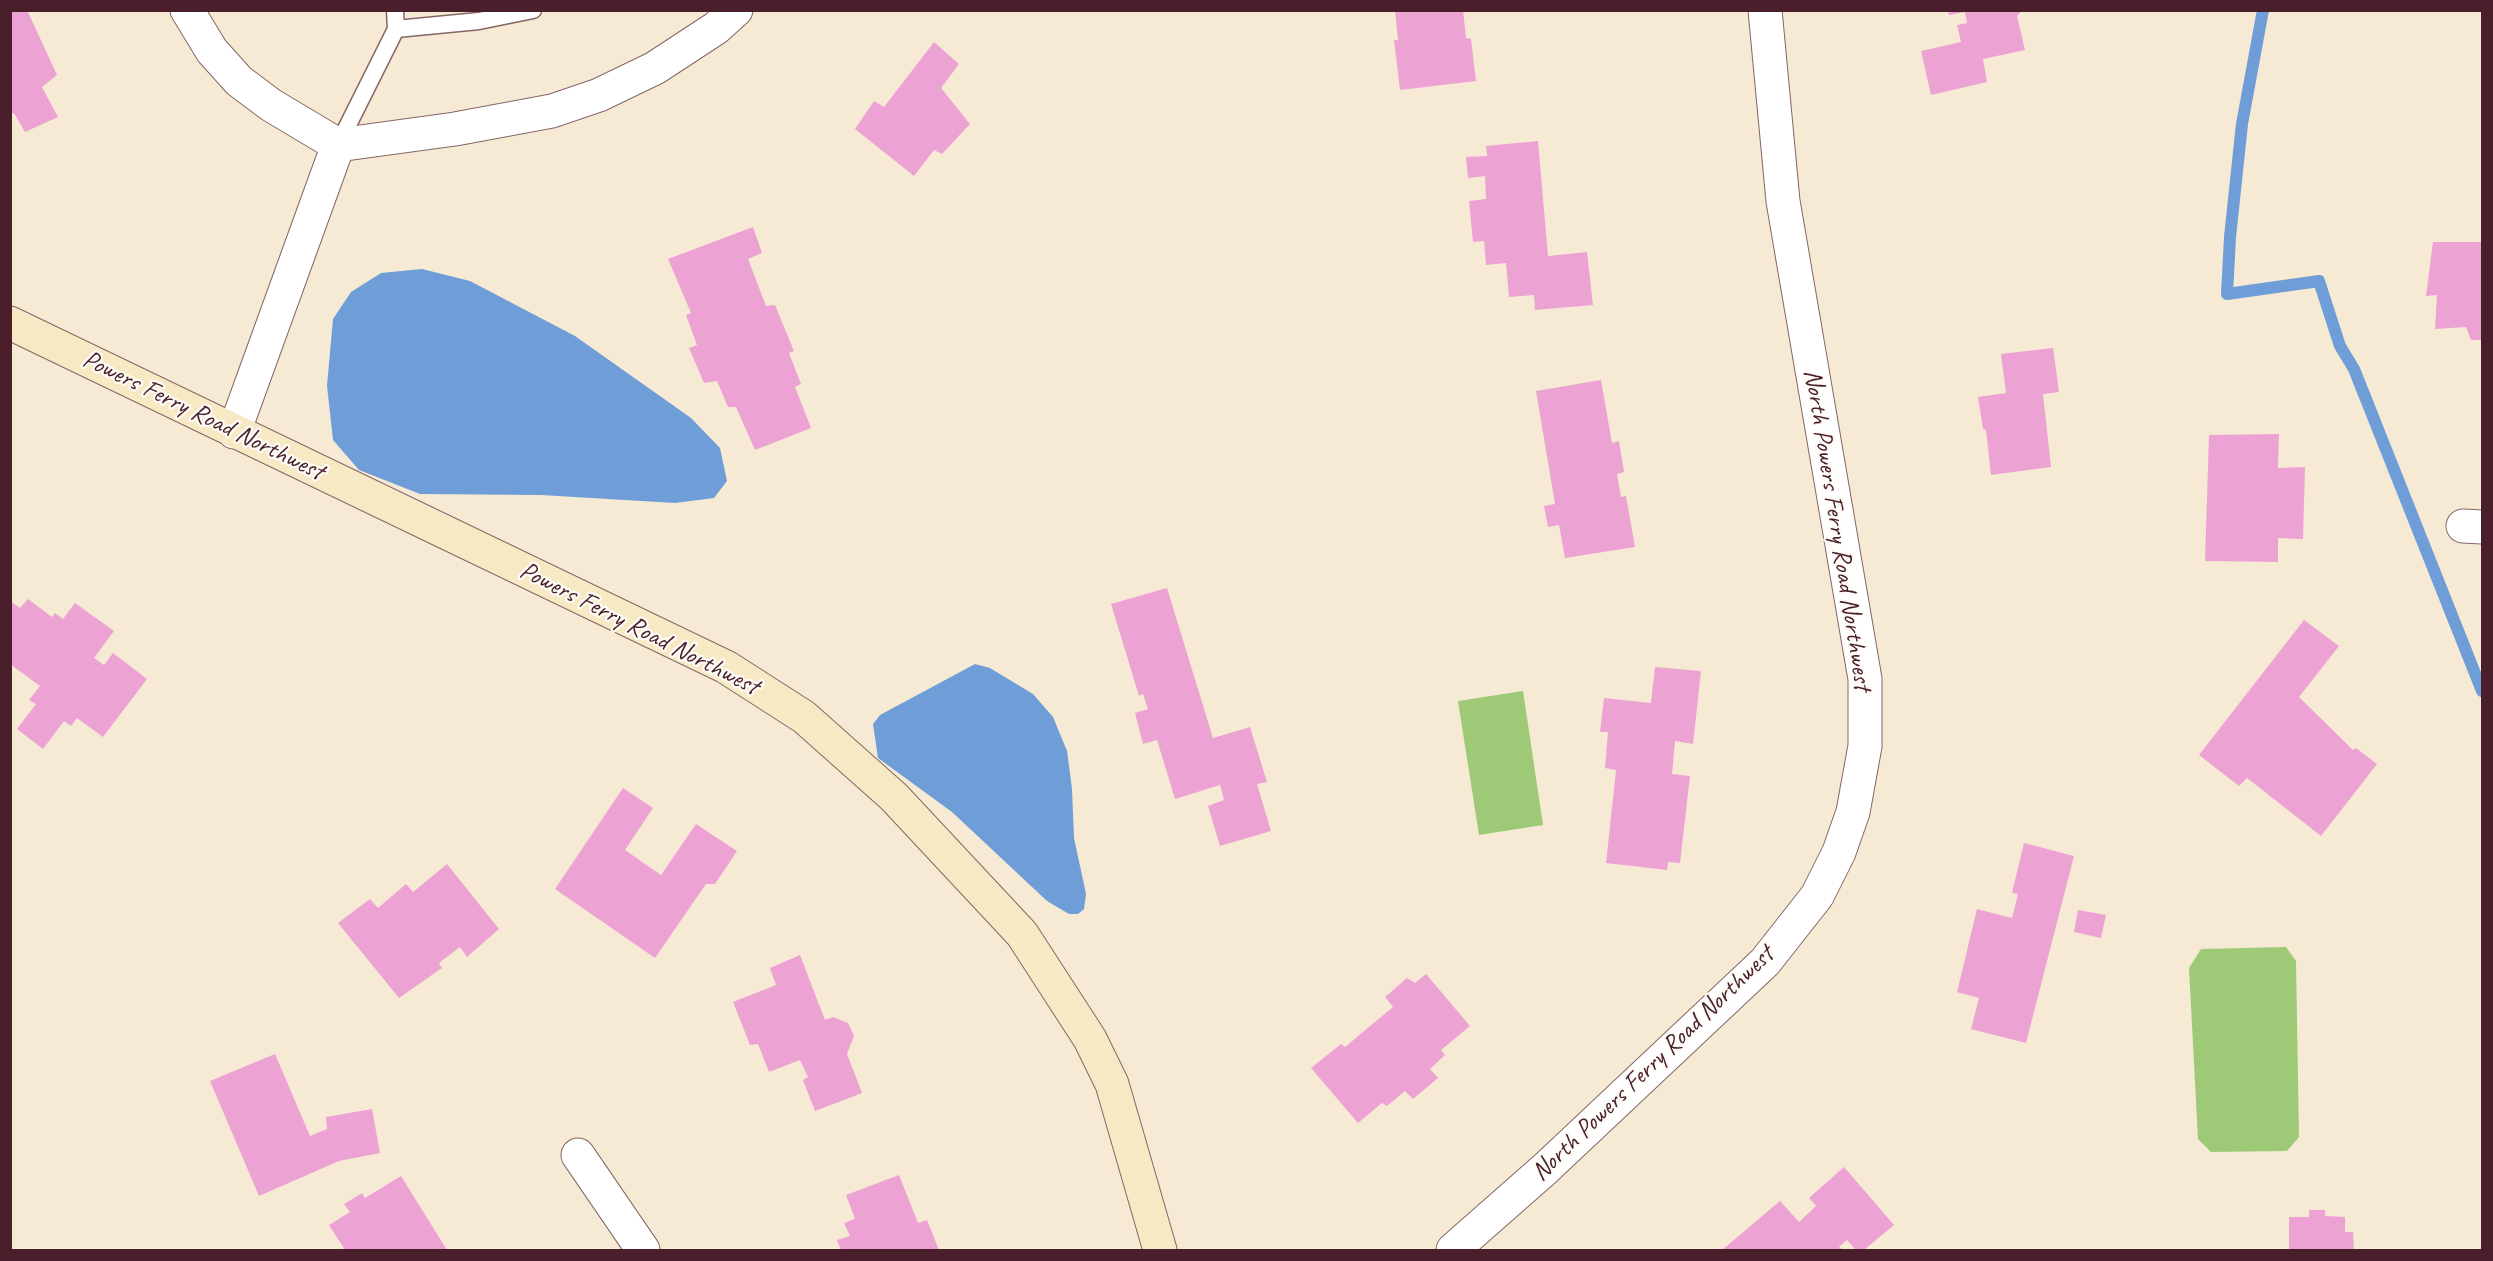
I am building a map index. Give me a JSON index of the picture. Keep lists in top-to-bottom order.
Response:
{
  "streets": {
    "street": ["Powers Ferry Road Northwest", "North Powers Ferry Road Northwest"]
  }
}
